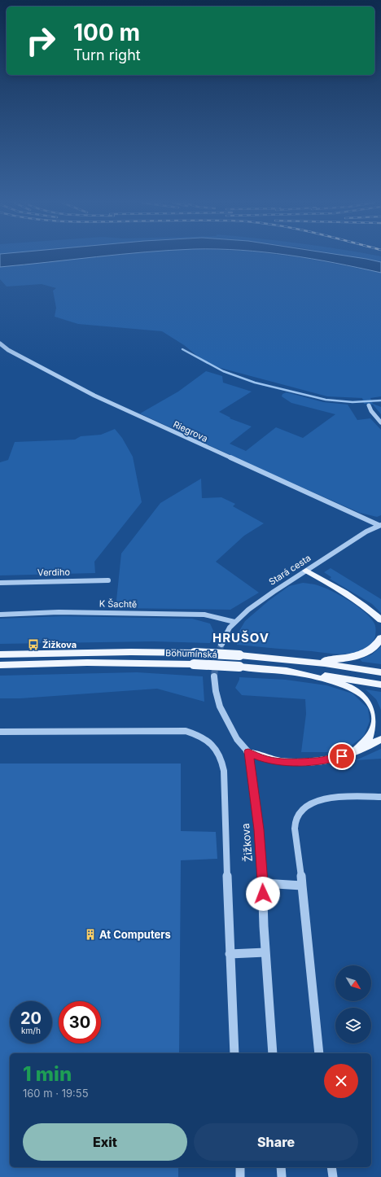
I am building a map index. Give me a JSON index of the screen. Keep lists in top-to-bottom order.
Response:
{
  "streets": {
    "main road": ["Bohumínská"],
    "street": [
      "Riegrova",
      "Stará cesta",
      "Verdiho",
      "K Šachtě",
      "Žižkova"
    ]
  },
  "crossings": [
    ["Riegrova", "Stará cesta"],
    ["Stará cesta", "K Šachtě"]
  ],
  "districts": ["HRUŠOV"],
  "places": {
    "bus stop": ["Žižkova"],
    "building": ["At Computers"]
  },
  "north": "bottom right",
  "page": {
    "turn": ["100 m", "Turn right"],
    "speed": "20 km/h",
    "limit": "30",
    "heading": ["1 min", "160 m · 19:55"],
    "buttons": ["Exit", "Share"]
  }
}
